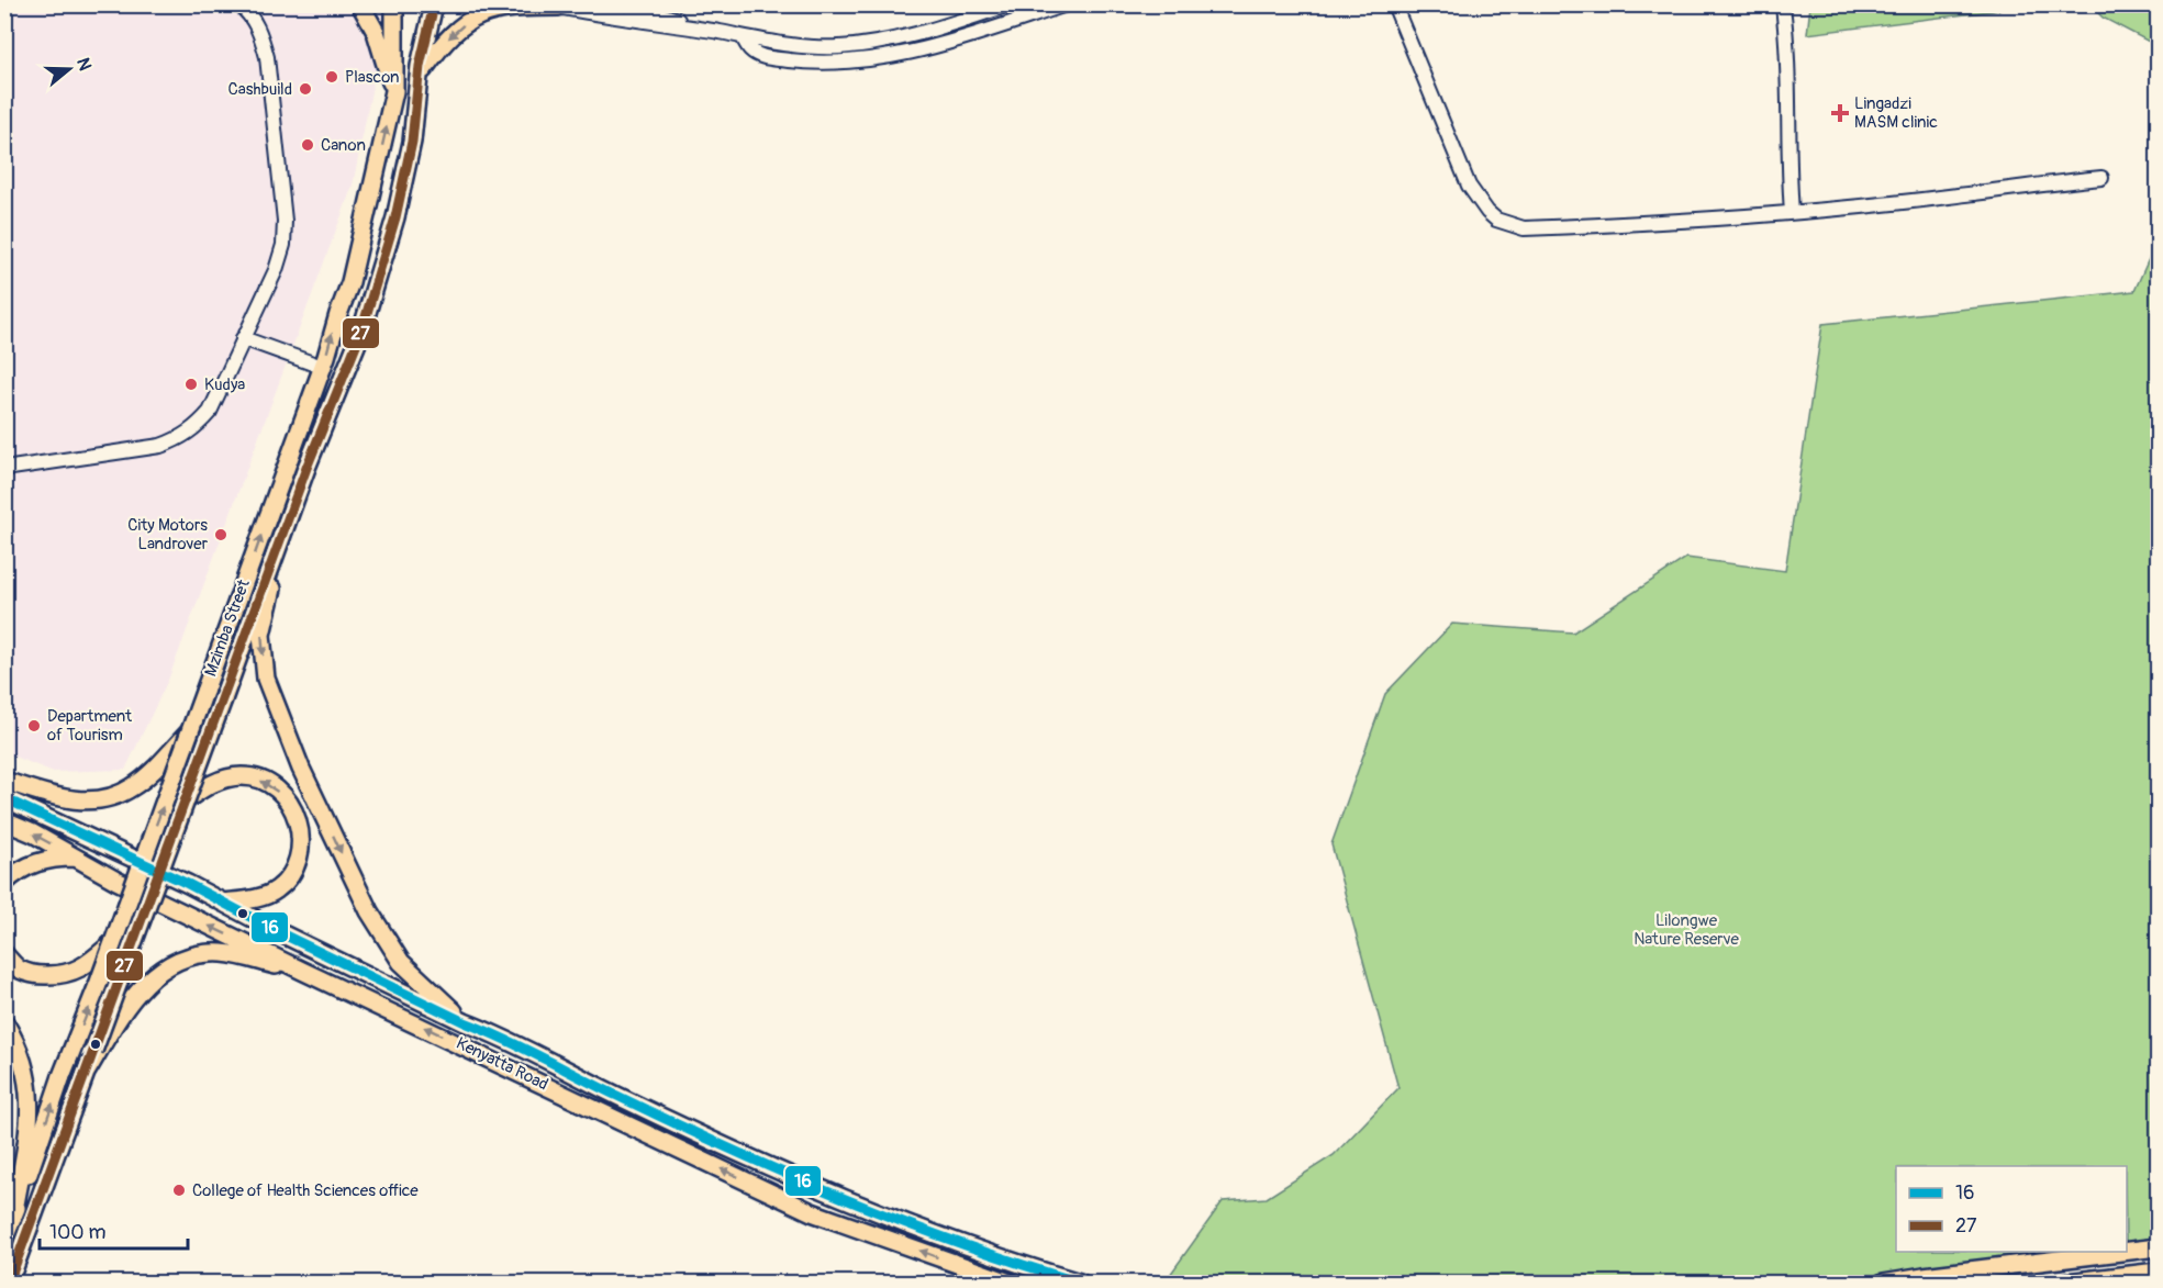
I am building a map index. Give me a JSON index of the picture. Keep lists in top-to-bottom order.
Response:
{
  "streets": {
    "main road": ["Mzimba Street", "Kenyatta Road"]
  },
  "parks": ["Lilongwe Nature Reserve"],
  "places": {
    "other": [
      "Plascon",
      "Cashbuild",
      "Canon",
      "Kudya",
      "City Motors Landrover",
      "Department of Tourism",
      "College of Health Sciences office"
    ],
    "health": ["Lingadzi MASM clinic"]
  },
  "lines": ["transit line 27", "transit line 16"],
  "legend": ["16", "27"],
  "scale_bar": "100 m",
  "north": "right"
}
